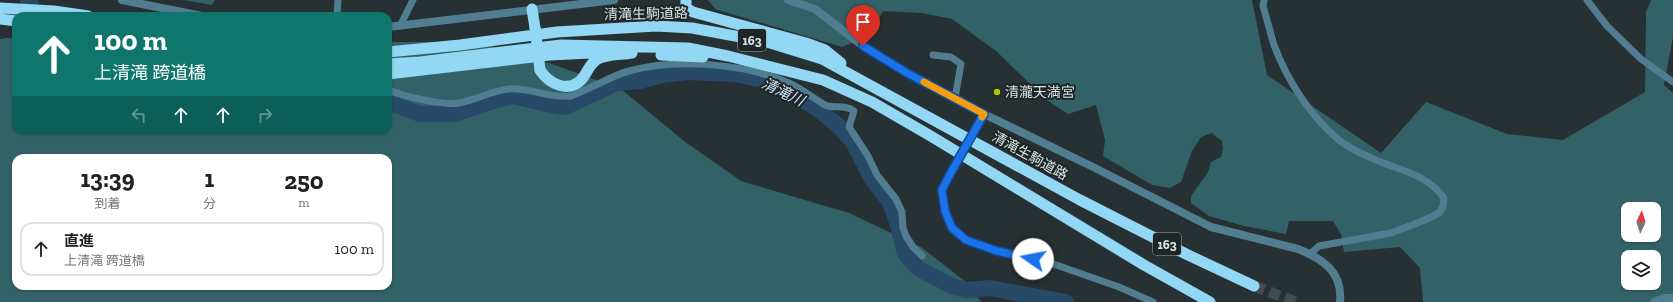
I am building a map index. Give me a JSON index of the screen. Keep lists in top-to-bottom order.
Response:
{
  "streets": {
    "highway": ["清滝生駒道路", "163"]
  },
  "crossings": [
    ["清滝生駒道路", "163"]
  ],
  "water": ["清滝川"],
  "places": ["清瀧天満宮"],
  "north": "top",
  "page": {
    "turn": ["100 m", "上清滝 跨道橋"],
    "eta": [
      "13:39",
      "到着",
      "1",
      "分",
      "250",
      "m"
    ],
    "list": [
      {
        "name": "直進",
        "note": "上清滝 跨道橋",
        "value": "100 m"
      }
    ]
  }
}
